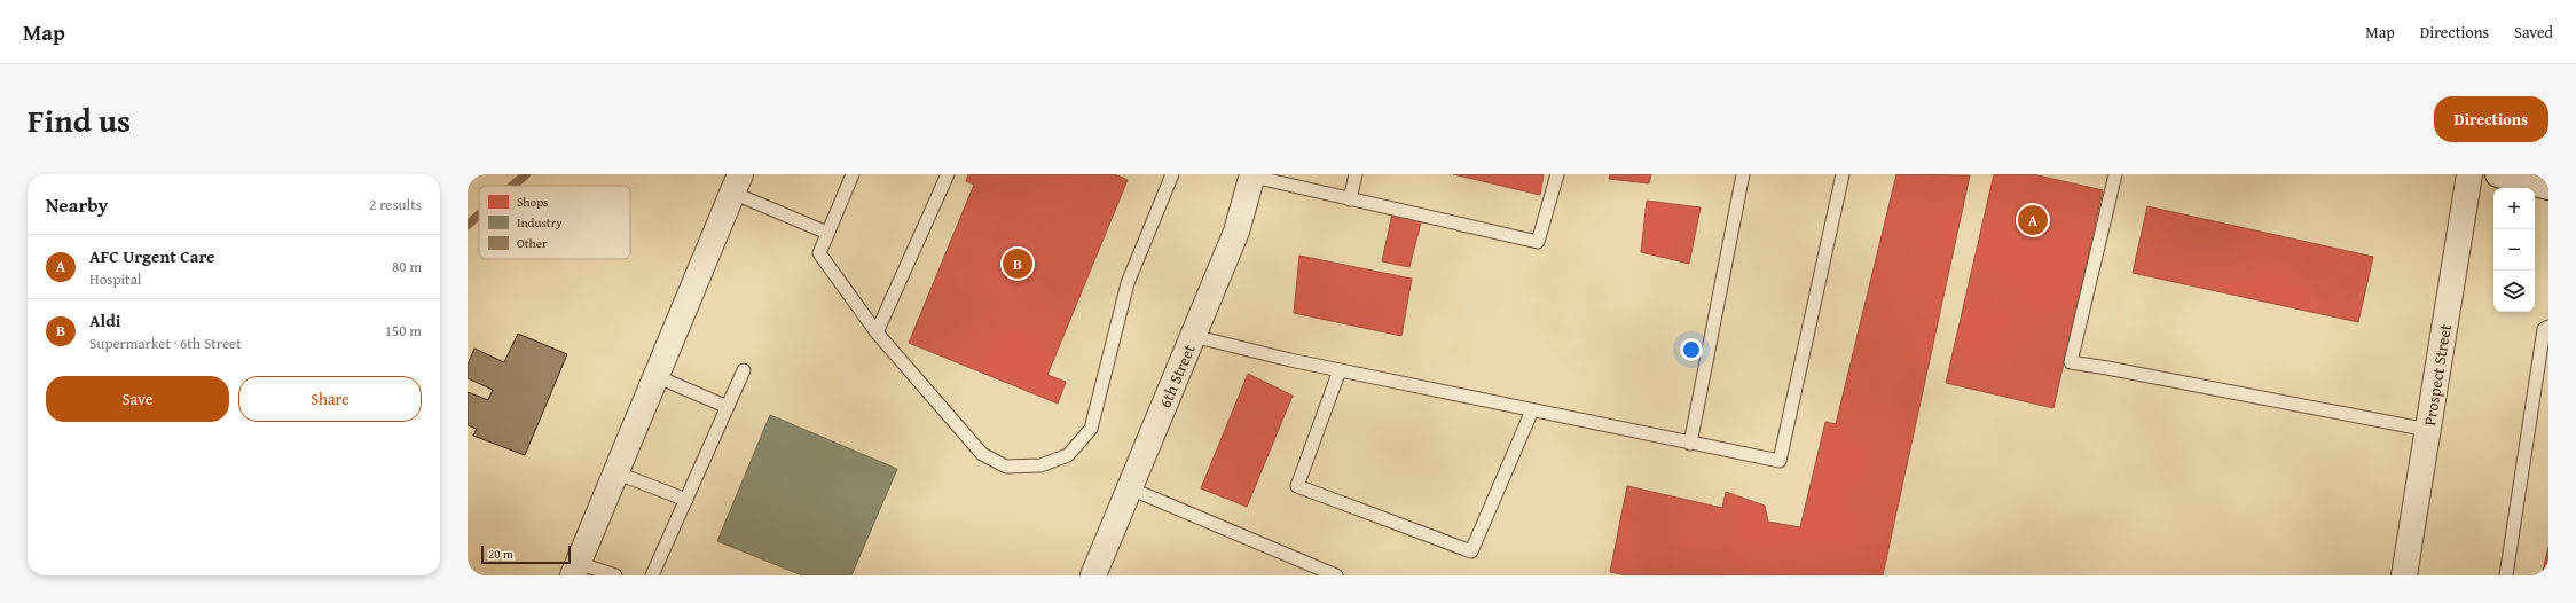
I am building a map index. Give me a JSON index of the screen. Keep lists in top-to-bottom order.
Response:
{
  "streets": {
    "street": ["Prospect Street", "6th Street"]
  },
  "legend": ["Shops", "Industry", "Other"],
  "scale_bar": "20 m",
  "page": {
    "header": "Map",
    "nav": ["Map", "Directions", "Saved"],
    "title": "Find us",
    "buttons": [
      "Directions",
      ["Save", "Share"]
    ],
    "heading": ["Nearby", "2 results"],
    "map_buttons": ["+", "−"],
    "pins": ["A", "B"],
    "list": [
      {
        "mark": "A",
        "name": "AFC Urgent Care",
        "note": "Hospital",
        "value": "80 m"
      },
      {
        "mark": "B",
        "name": "Aldi",
        "note": "Supermarket · 6th Street",
        "value": "150 m"
      }
    ],
    "scale": "20 m"
  }
}
